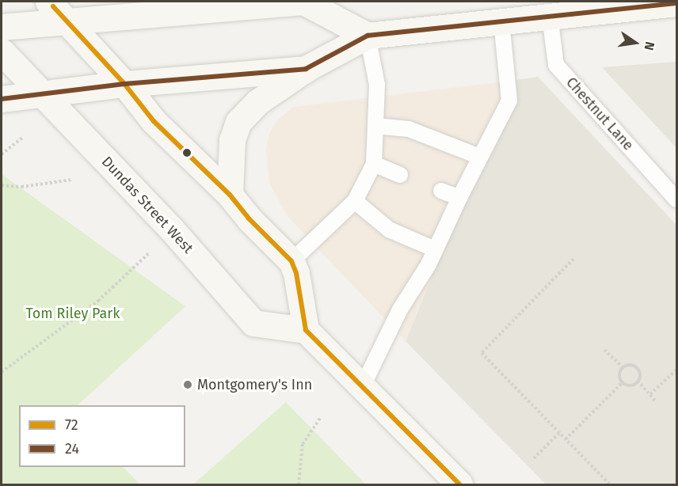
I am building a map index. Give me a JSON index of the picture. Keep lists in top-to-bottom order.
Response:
{
  "streets": {
    "main road": ["Dundas Street West"],
    "lane": ["Chestnut Lane"]
  },
  "parks": ["Tom Riley Park"],
  "places": ["Montgomery's Inn"],
  "lines": ["transit line 24", "transit line 72"],
  "legend": ["72", "24"],
  "north": "right"
}
